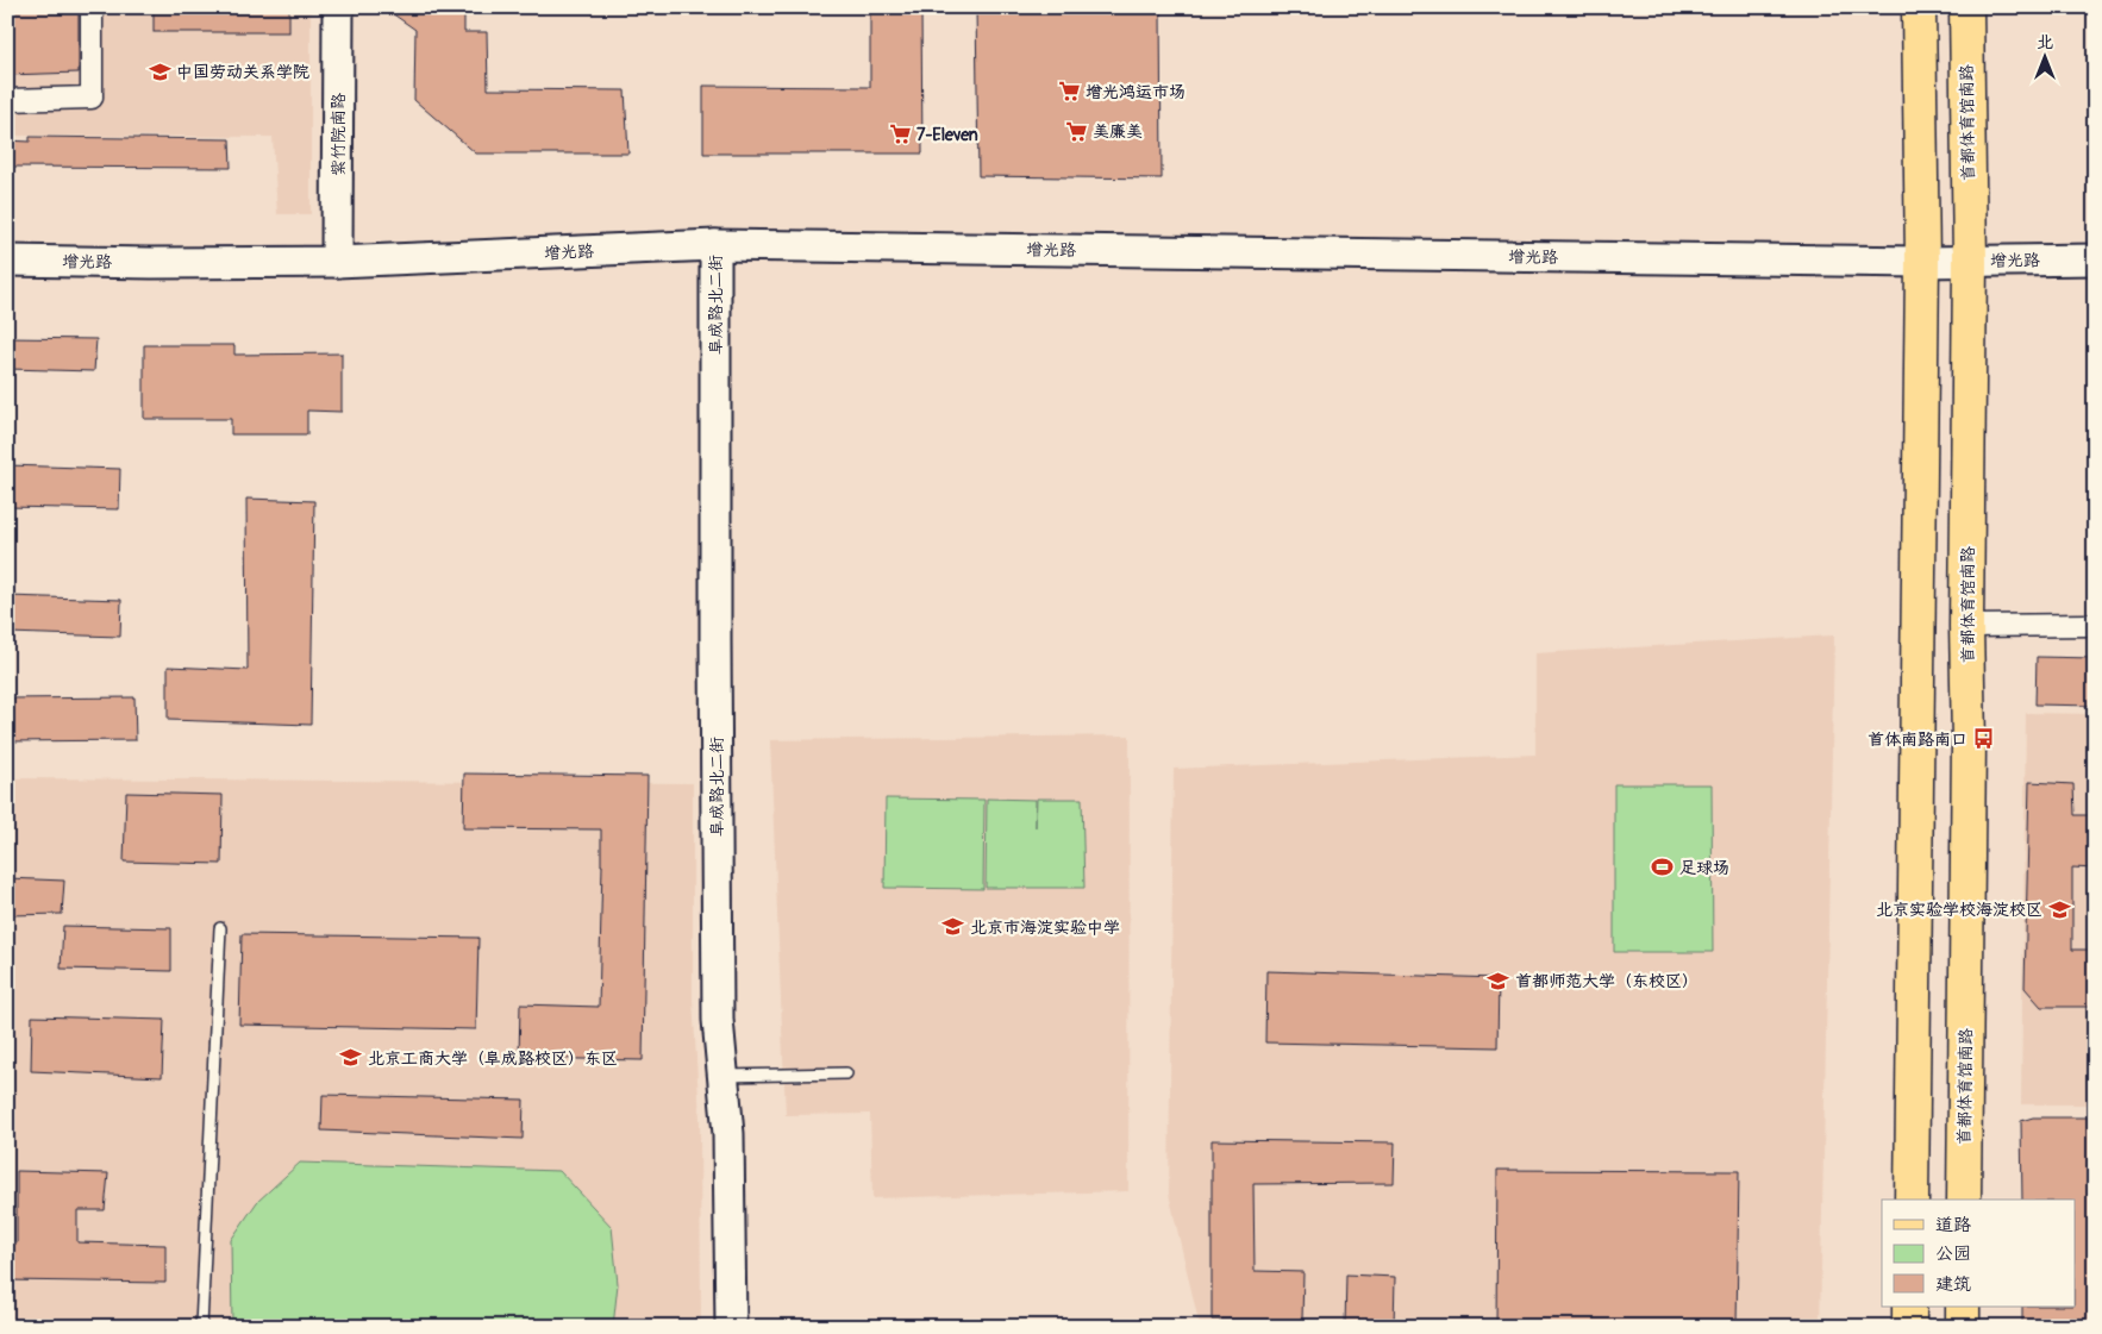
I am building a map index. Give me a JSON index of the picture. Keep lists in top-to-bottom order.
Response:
{
  "streets": {
    "main road": ["首都体育馆南路"],
    "street": ["紫竹院南路", "增光路", "阜成路北二街"]
  },
  "crossings": [
    ["首都体育馆南路", "增光路"],
    ["紫竹院南路", "增光路"],
    ["增光路", "阜成路北二街"]
  ],
  "places": {
    "school or university": [
      "中国劳动关系学院",
      "北京实验学校海淀校区",
      "北京市海淀实验中学",
      "首都师范大学（东校区）",
      "北京工商大学（阜成路校区）东区"
    ],
    "supermarket": ["增光鸿运市场", "美廉美", "7-Eleven"],
    "bus stop": ["首体南路南口"],
    "sports": ["足球场"]
  },
  "legend": ["道路", "公园", "建筑"],
  "north": "top"
}
